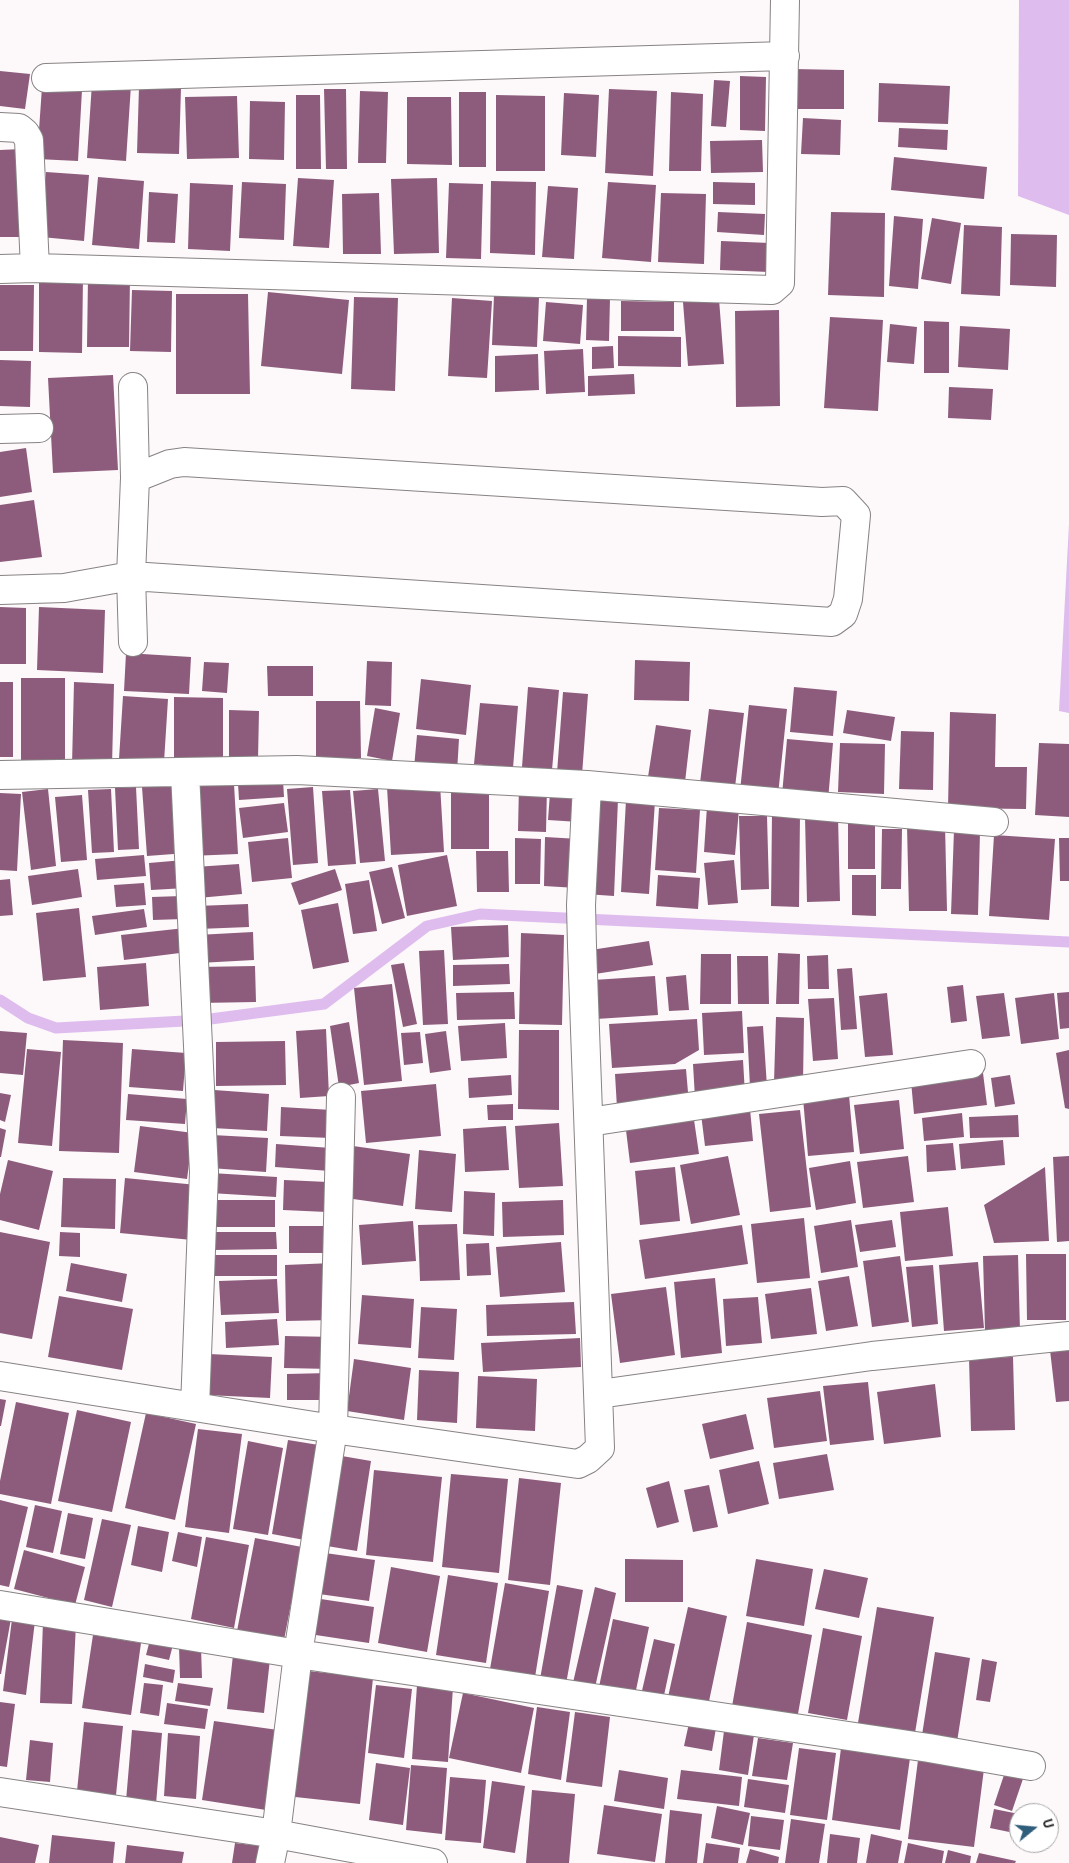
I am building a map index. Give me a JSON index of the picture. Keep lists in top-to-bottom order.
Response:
{
  "north": "right"
}
